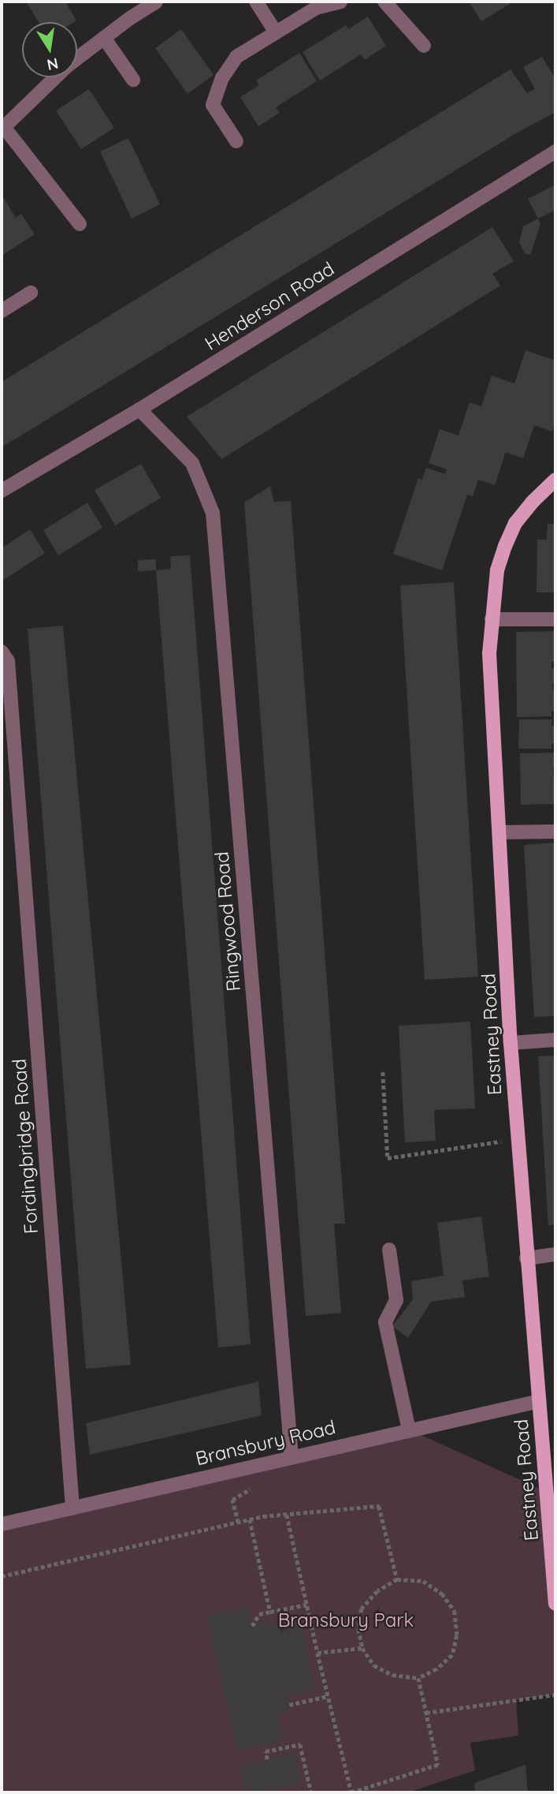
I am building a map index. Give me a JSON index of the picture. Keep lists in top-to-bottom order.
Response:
{
  "streets": {
    "main road": ["Eastney Road"],
    "street": [
      "Henderson Road",
      "Ringwood Road",
      "Fordingbridge Road",
      "Bransbury Road"
    ]
  },
  "crossings": [
    ["Henderson Road", "Ringwood Road"],
    ["Ringwood Road", "Bransbury Road"],
    ["Eastney Road", "Bransbury Road"],
    ["Fordingbridge Road", "Bransbury Road"]
  ],
  "parks": ["Bransbury Park"],
  "north": "bottom"
}
